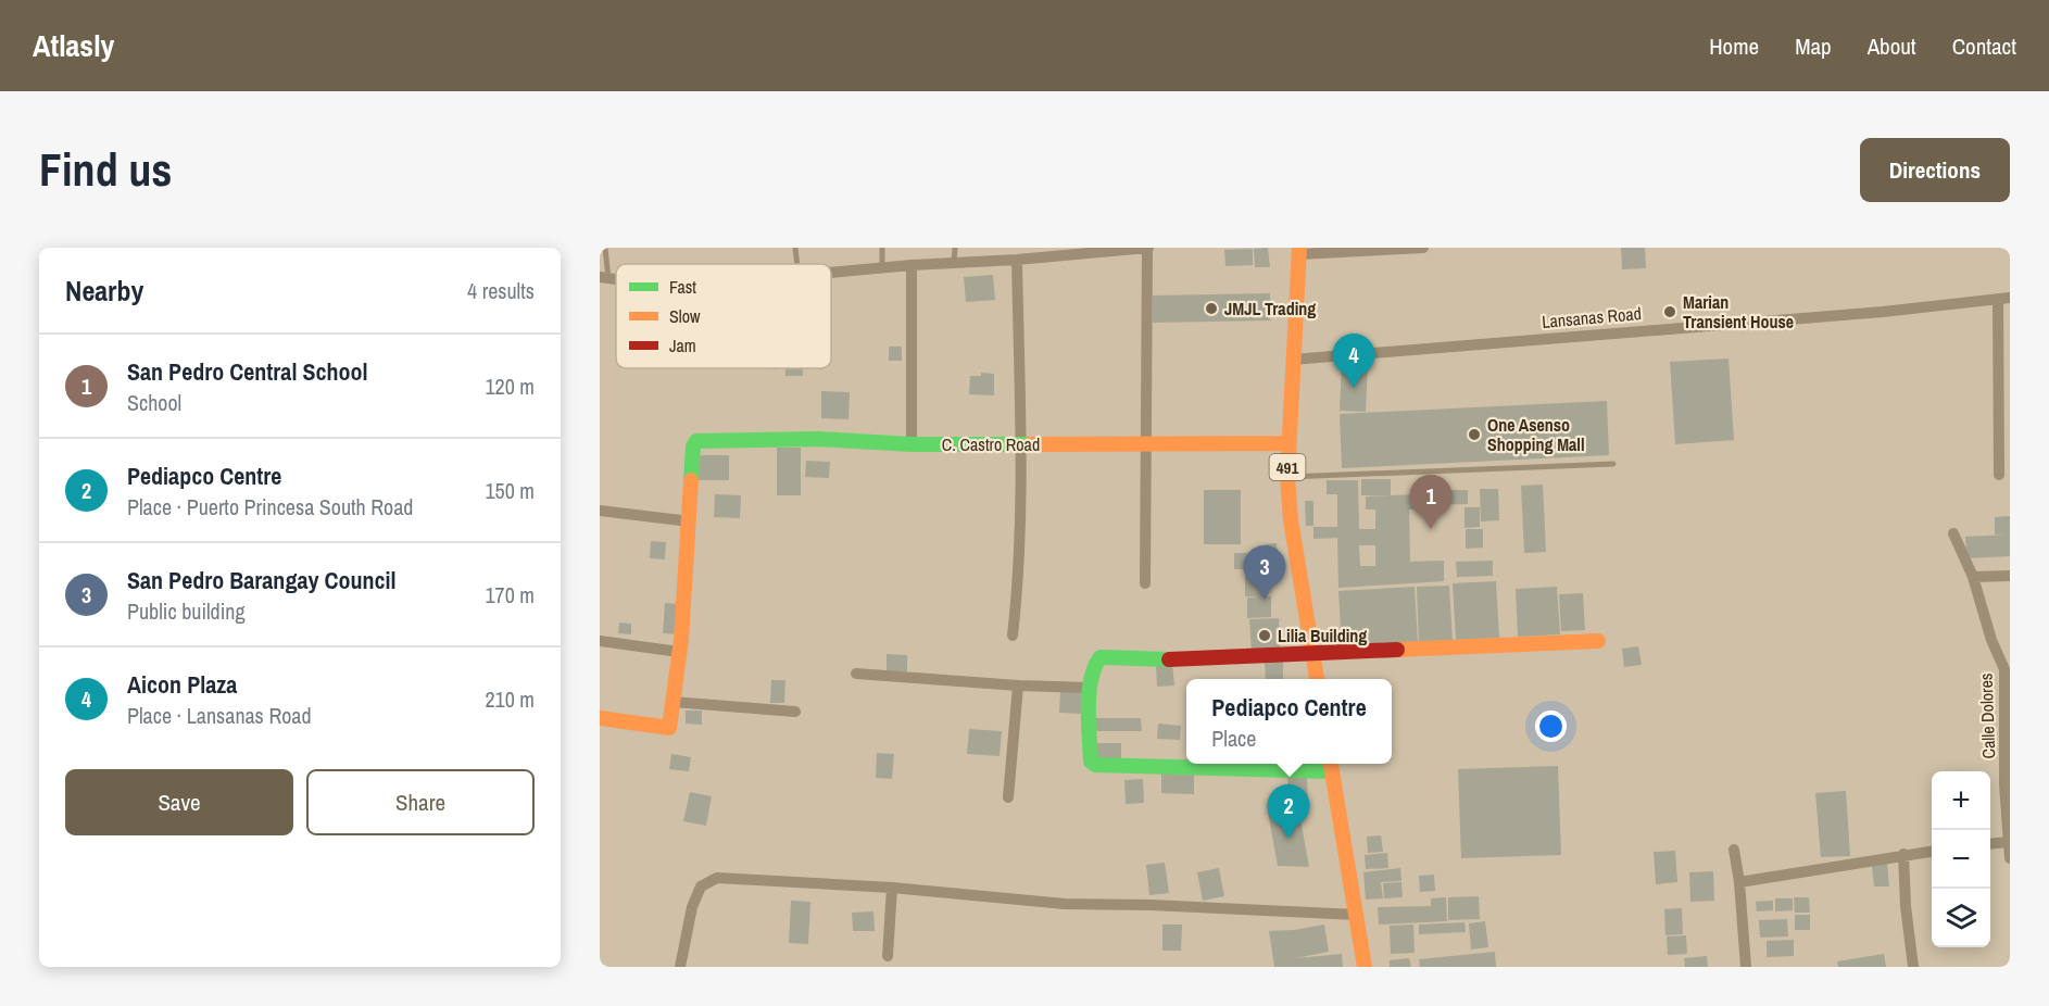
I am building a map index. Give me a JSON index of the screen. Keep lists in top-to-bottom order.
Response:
{
  "streets": {
    "street": [
      "Lansanas Road",
      "C. Castro Road",
      "491",
      "Calle Dolores"
    ]
  },
  "crossings": [
    ["Lansanas Road", "491"],
    ["C. Castro Road", "491"]
  ],
  "places": [
    "JMJL Trading",
    "Marian Transient House",
    "One Asenso Shopping Mall",
    "Lilia Building"
  ],
  "legend": ["Fast", "Slow", "Jam"],
  "page": {
    "header": "Atlasly",
    "nav": [
      "Home",
      "Map",
      "About",
      "Contact"
    ],
    "buttons": [
      "Directions",
      ["Save", "Share"]
    ],
    "title": "Find us",
    "heading": ["Nearby", "4 results"],
    "list": [
      {
        "mark": "1",
        "name": "San Pedro Central School",
        "note": "School",
        "value": "120 m"
      },
      {
        "mark": "2",
        "name": "Pediapco Centre",
        "note": "Place · Puerto Princesa South Road",
        "value": "150 m"
      },
      {
        "mark": "3",
        "name": "San Pedro Barangay Council",
        "note": "Public building",
        "value": "170 m"
      },
      {
        "mark": "4",
        "name": "Aicon Plaza",
        "note": "Place · Lansanas Road",
        "value": "210 m"
      }
    ],
    "pins": [
      "4",
      "1",
      "3",
      "2"
    ],
    "popup": ["Pediapco Centre", "Place"],
    "map_buttons": ["+", "−"]
  }
}
